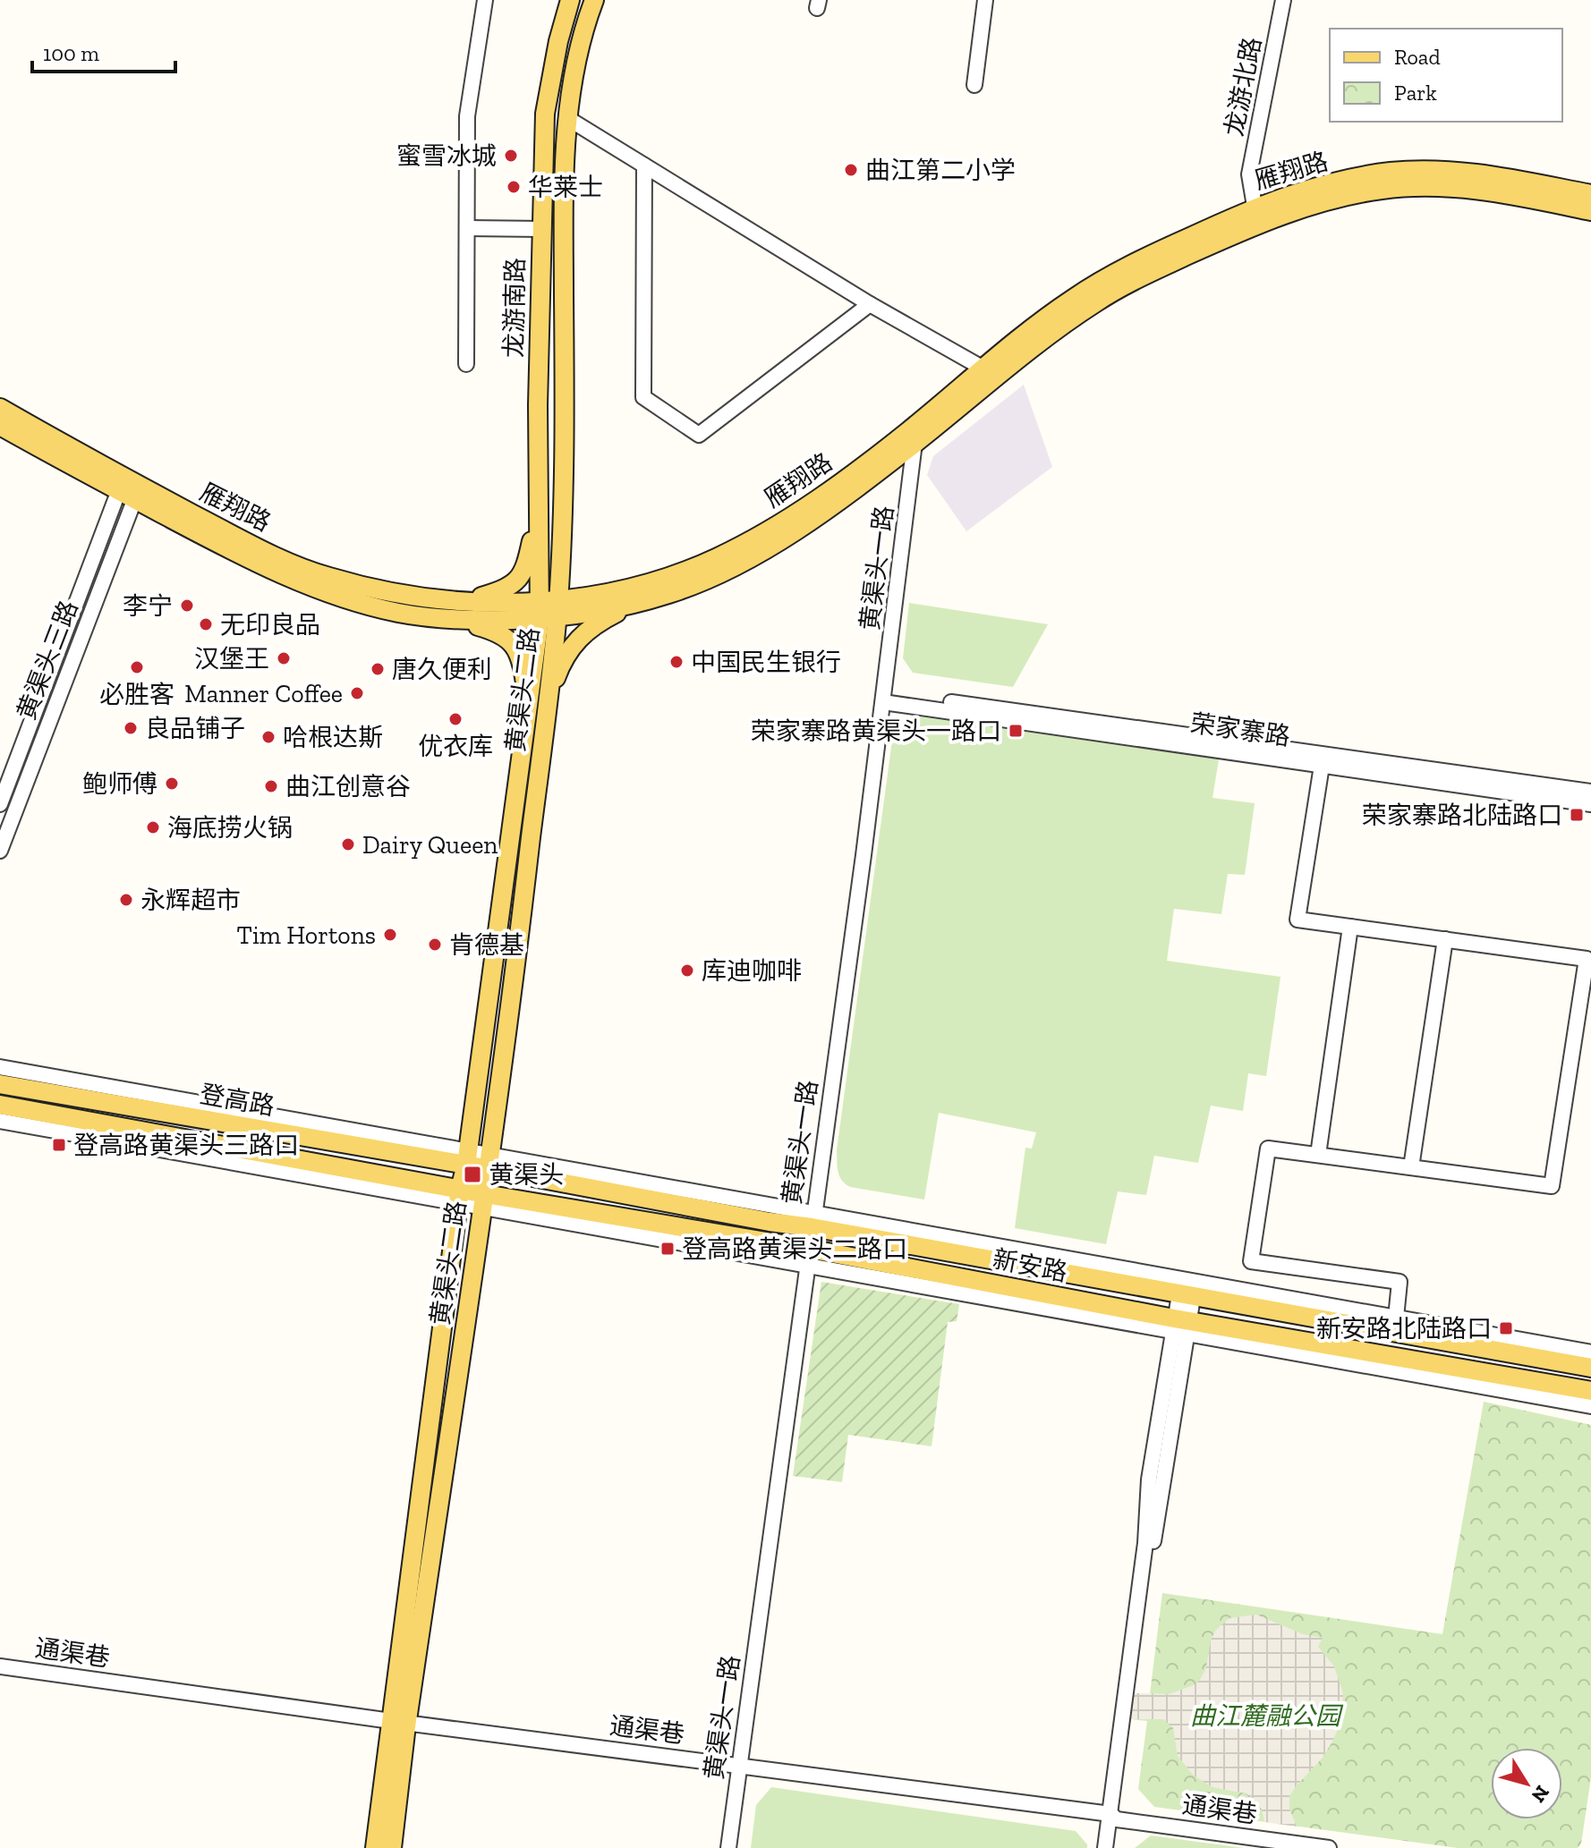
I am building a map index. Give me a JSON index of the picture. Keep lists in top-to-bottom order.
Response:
{
  "streets": {
    "main road": [
      "雁翔路",
      "龙游南路",
      "黄渠头二路",
      "登高路",
      "新安路"
    ],
    "street": [
      "龙游北路",
      "黄渠头一路",
      "黄渠头三路",
      "荣家寨路",
      "通渠巷"
    ]
  },
  "crossings": [
    ["龙游北路", "雁翔路"],
    ["雁翔路", "龙游南路"],
    ["雁翔路", "黄渠头一路"],
    ["雁翔路", "黄渠头三路"],
    ["雁翔路", "黄渠头二路"],
    ["龙游南路", "黄渠头二路"],
    ["黄渠头一路", "荣家寨路"],
    ["黄渠头一路", "新安路"],
    ["黄渠头一路", "通渠巷"],
    ["黄渠头二路", "登高路"],
    ["黄渠头二路", "新安路"],
    ["黄渠头二路", "通渠巷"],
    ["登高路", "新安路"]
  ],
  "parks": ["曲江麓融公园"],
  "places": {
    "other": [
      "蜜雪冰城",
      "曲江第二小学",
      "华莱士",
      "李宁",
      "无印良品",
      "汉堡王",
      "中国民生银行",
      "必胜客",
      "唐久便利",
      "Manner Coffee",
      "优衣库",
      "良品铺子",
      "哈根达斯",
      "鲍师傅",
      "曲江创意谷",
      "海底捞火锅",
      "Dairy Queen",
      "永辉超市",
      "Tim Hortons",
      "肯德基",
      "库迪咖啡"
    ],
    "transit": [
      "荣家寨路黄渠头一路口",
      "荣家寨路北陆路口",
      "登高路黄渠头三路口",
      "黄渠头",
      "登高路黄渠头二路口",
      "新安路北陆路口"
    ]
  },
  "legend": ["Road", "Park"],
  "scale_bar": "100 m",
  "north": "bottom right"
}
